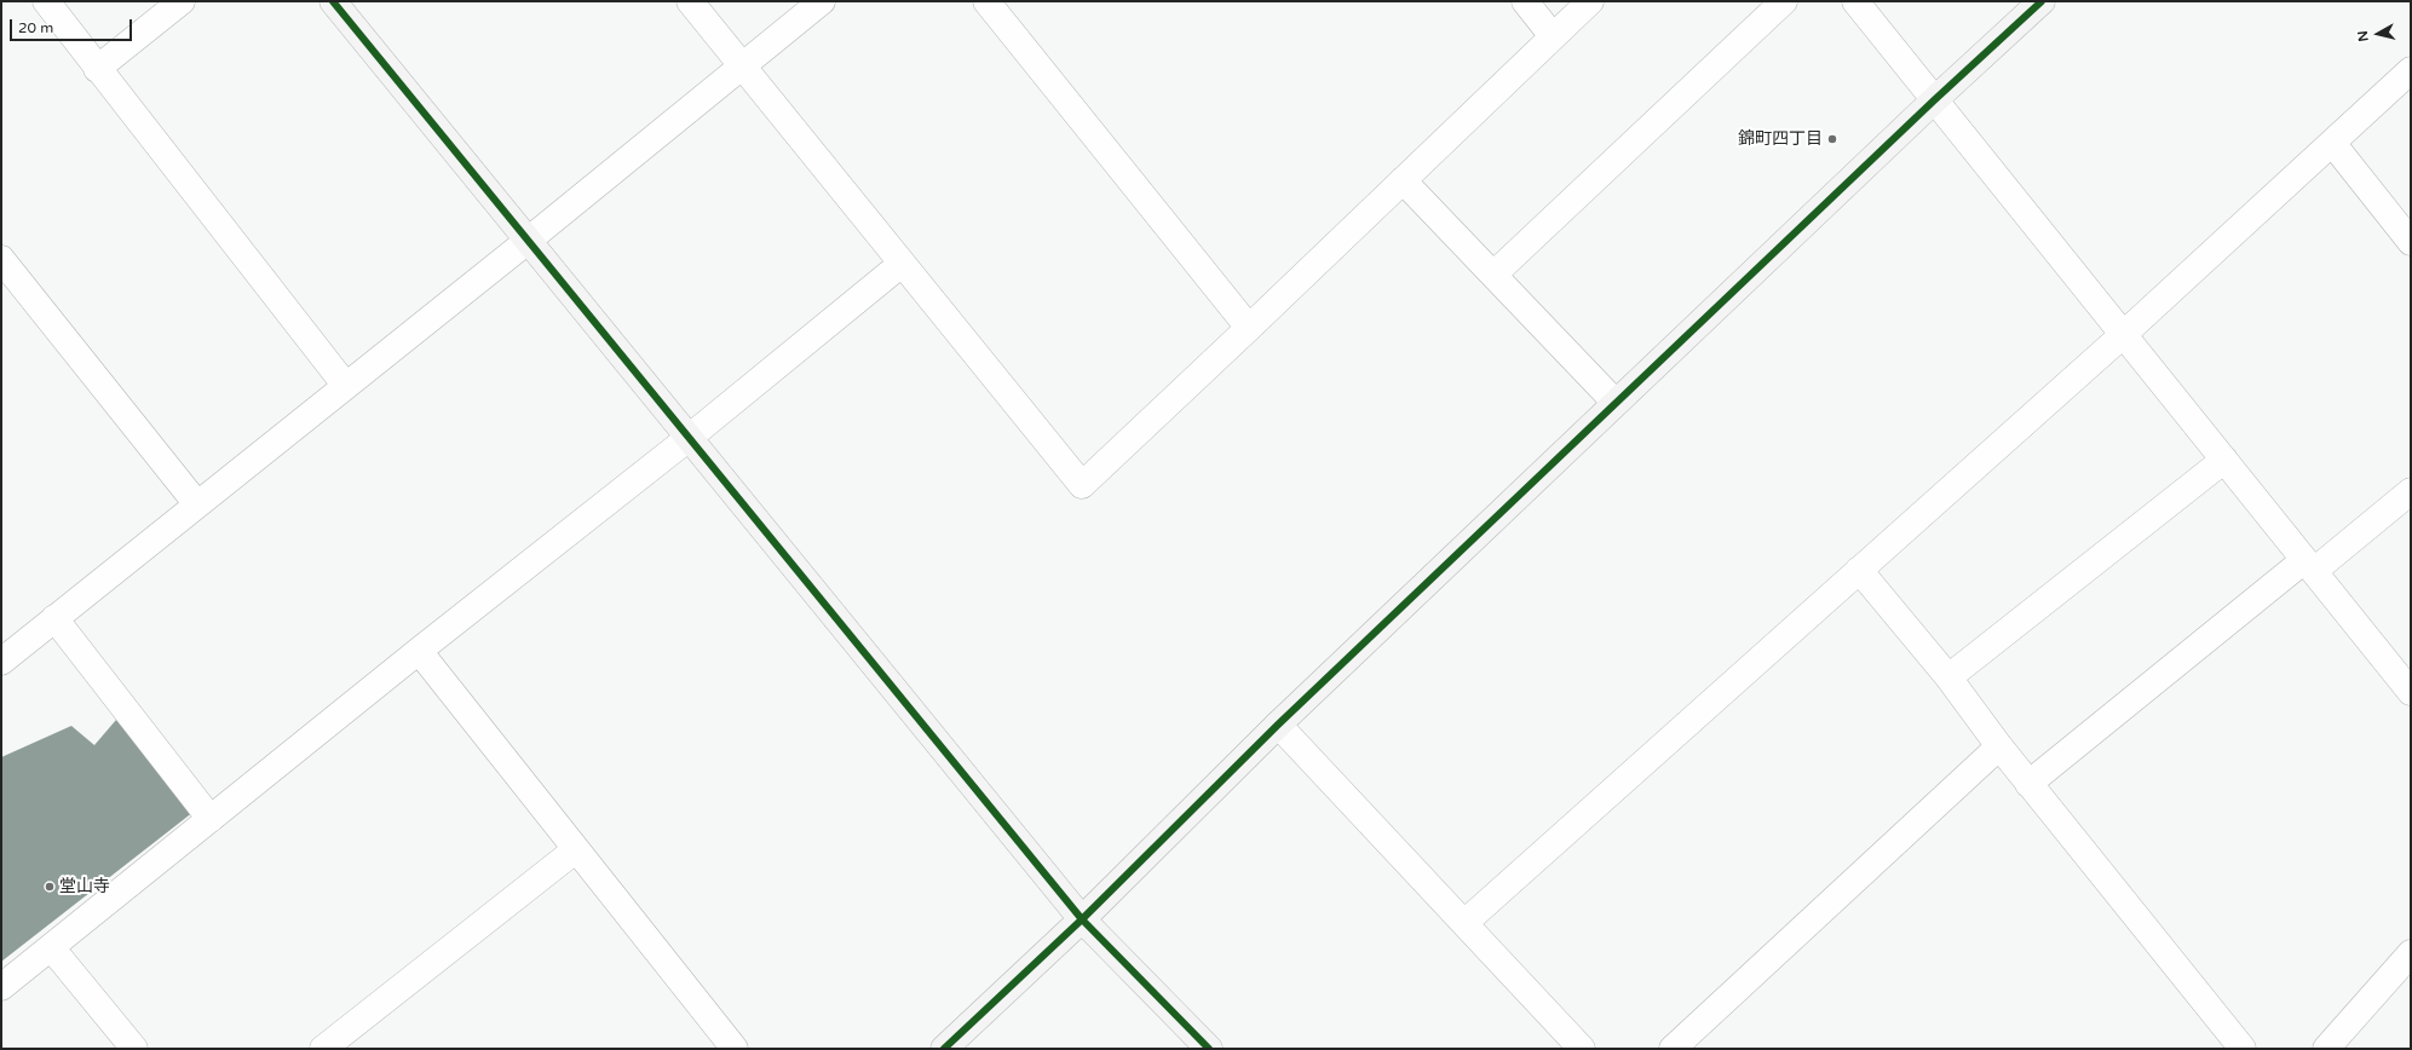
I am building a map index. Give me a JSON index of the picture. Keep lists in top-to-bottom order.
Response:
{
  "places": ["錦町四丁目", "堂山寺"],
  "scale_bar": "20 m",
  "north": "left"
}
